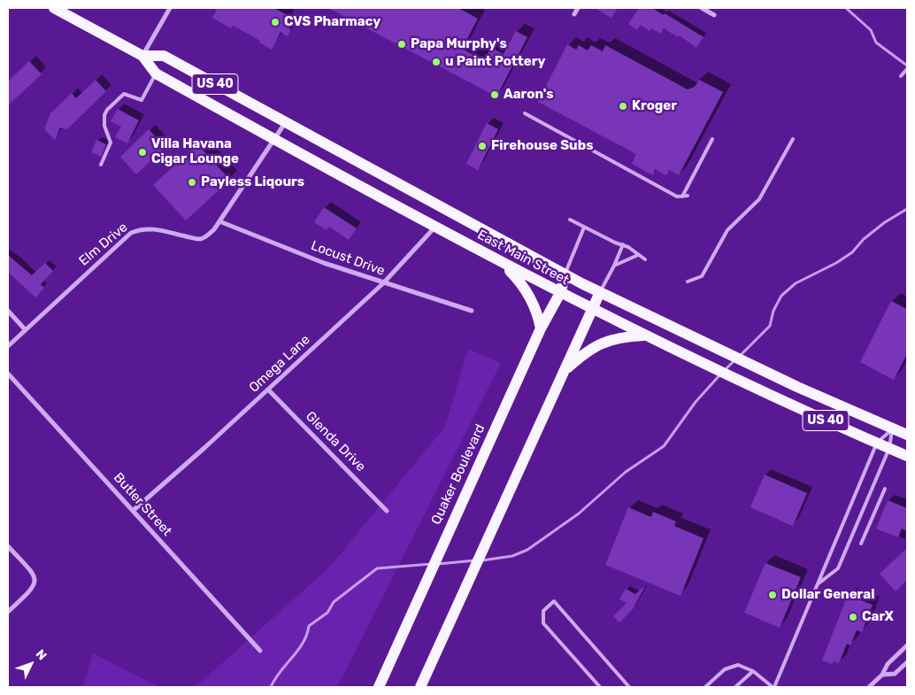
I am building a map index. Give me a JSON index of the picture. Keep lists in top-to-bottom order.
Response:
{
  "streets": {
    "main road": ["US 40", "East Main Street", "Quaker Boulevard"],
    "street": [
      "Elm Drive",
      "Locust Drive",
      "Omega Lane",
      "Glenda Drive",
      "Butler Street"
    ]
  },
  "crossings": [
    ["Elm Drive", "East Main Street"],
    ["Elm Drive", "Locust Drive"],
    ["East Main Street", "Omega Lane"],
    ["East Main Street", "Quaker Boulevard"],
    ["Locust Drive", "Omega Lane"],
    ["Omega Lane", "Glenda Drive"],
    ["Omega Lane", "Butler Street"]
  ],
  "places": [
    "CVS Pharmacy",
    "Papa Murphy's",
    "u Paint Pottery",
    "Aaron's",
    "Kroger",
    "Firehouse Subs",
    "Villa Havana Cigar Lounge",
    "Payless Liqours",
    "Dollar General",
    "CarX"
  ],
  "north": "top right"
}
